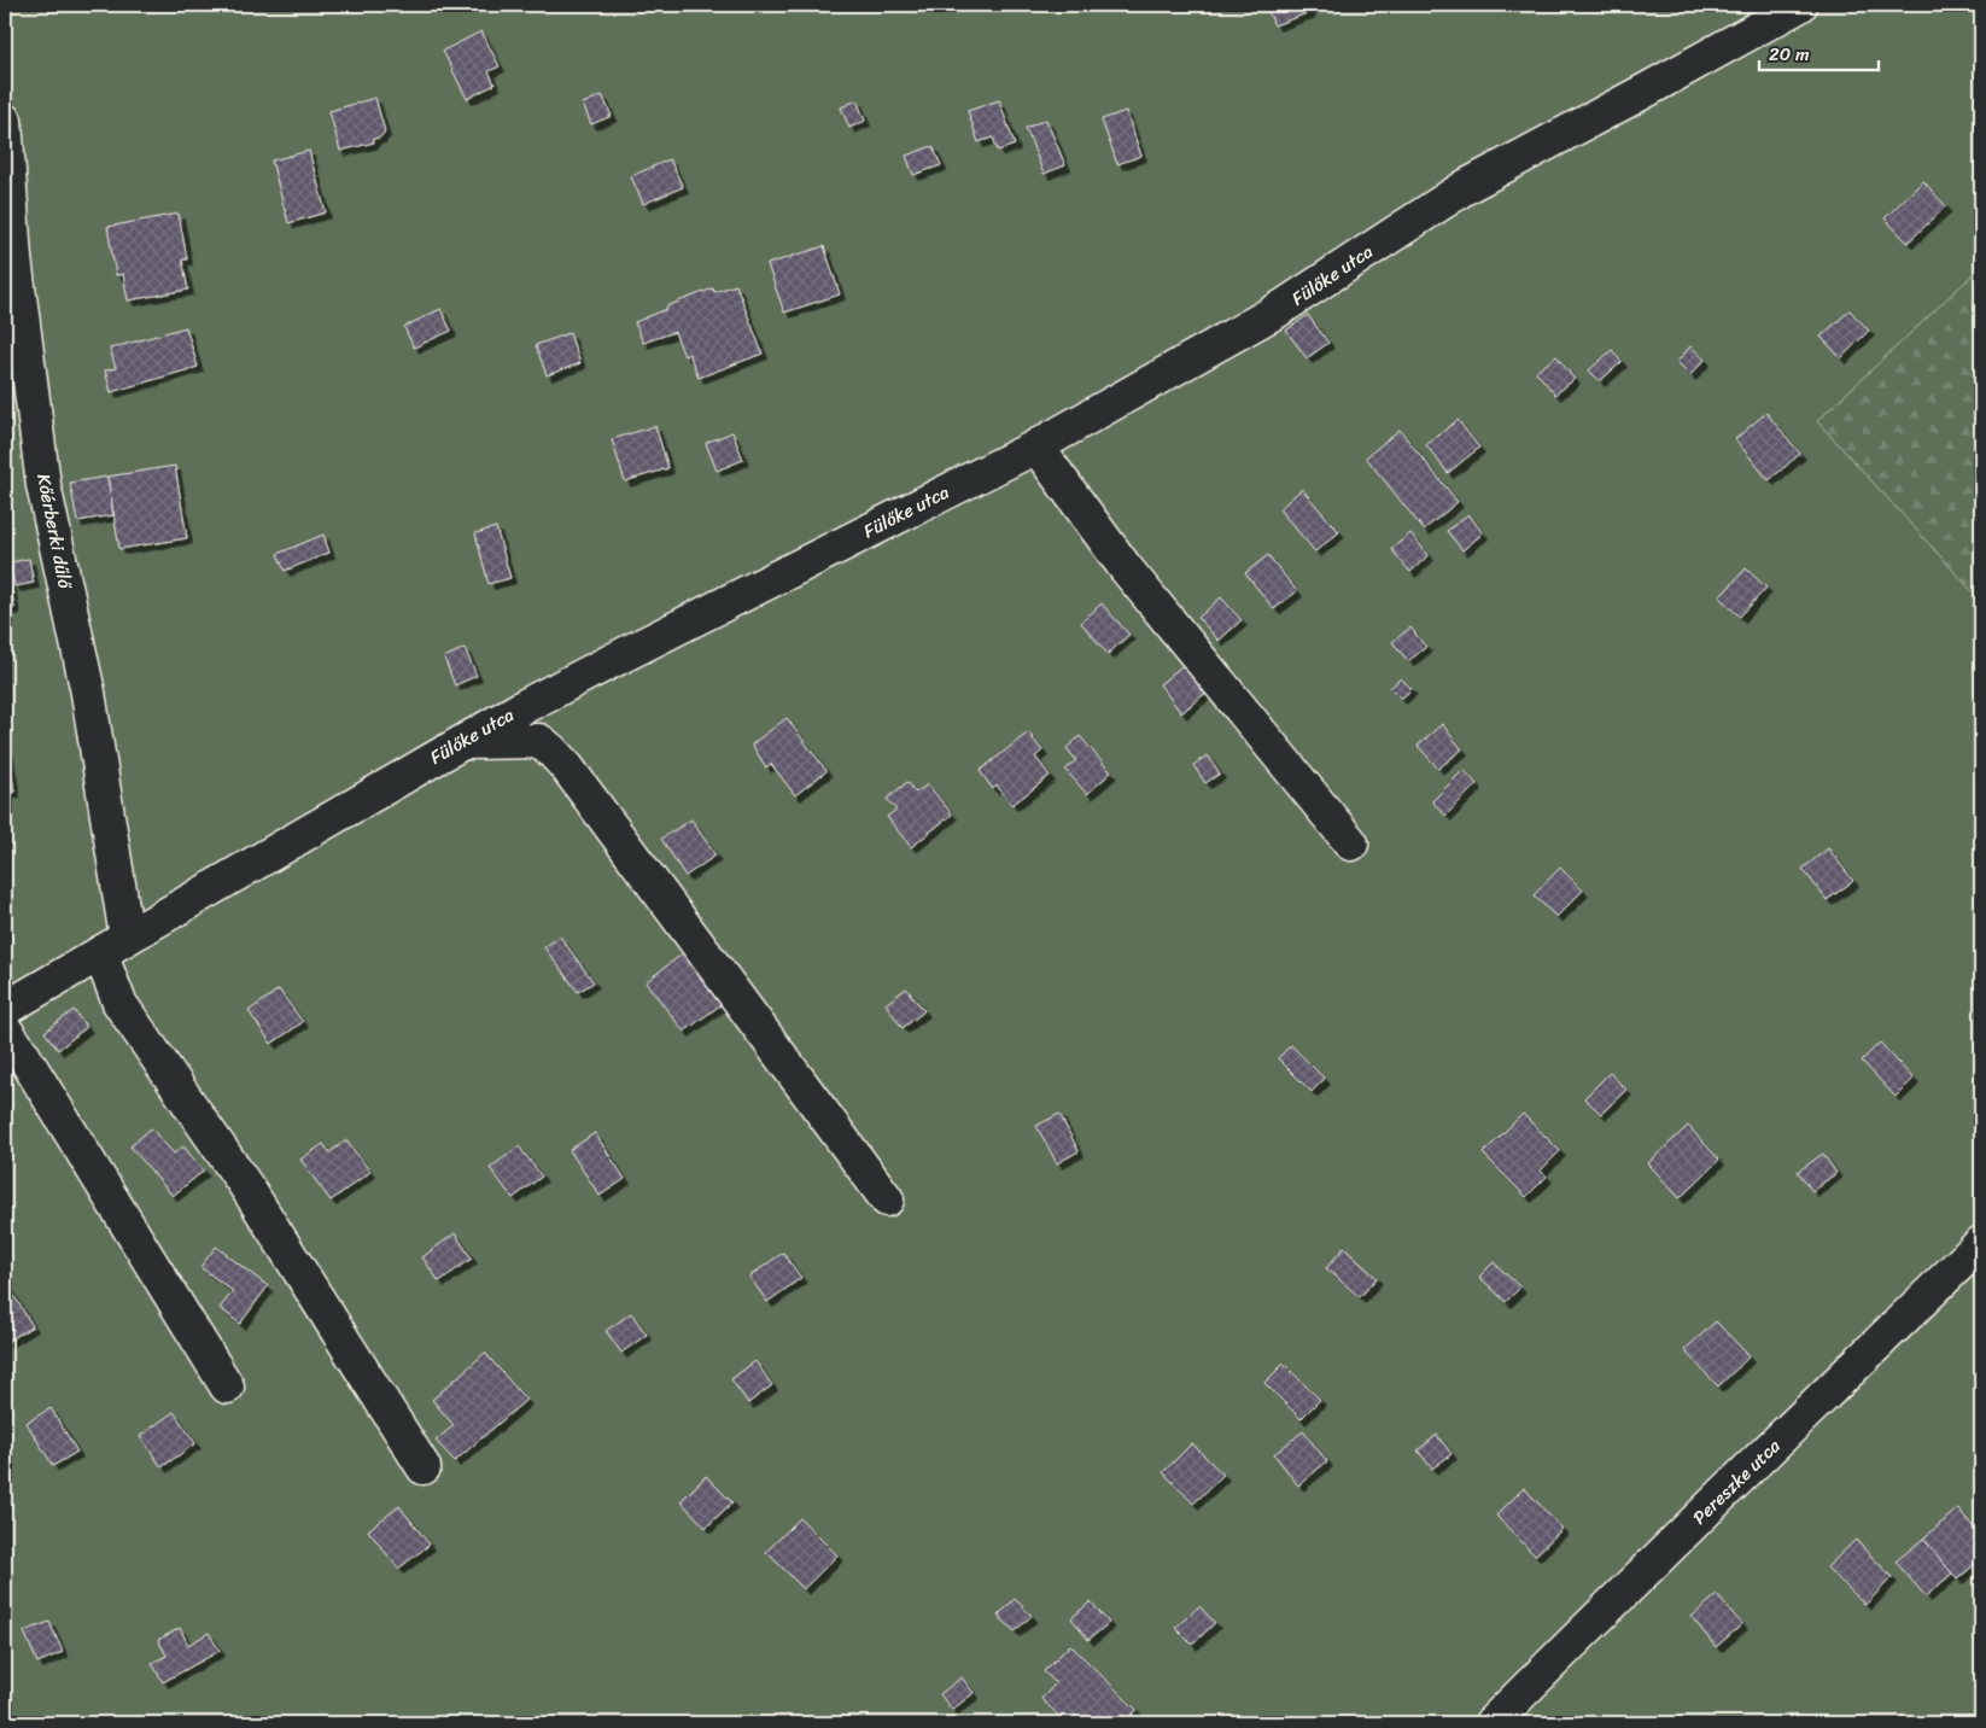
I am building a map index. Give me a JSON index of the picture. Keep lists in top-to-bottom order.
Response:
{
  "streets": {
    "street": ["Fülőke utca", "Kőérberki dűlő", "Pereszke utca"]
  },
  "crossings": [
    ["Fülőke utca", "Kőérberki dűlő"]
  ],
  "scale_bar": "20 m"
}
